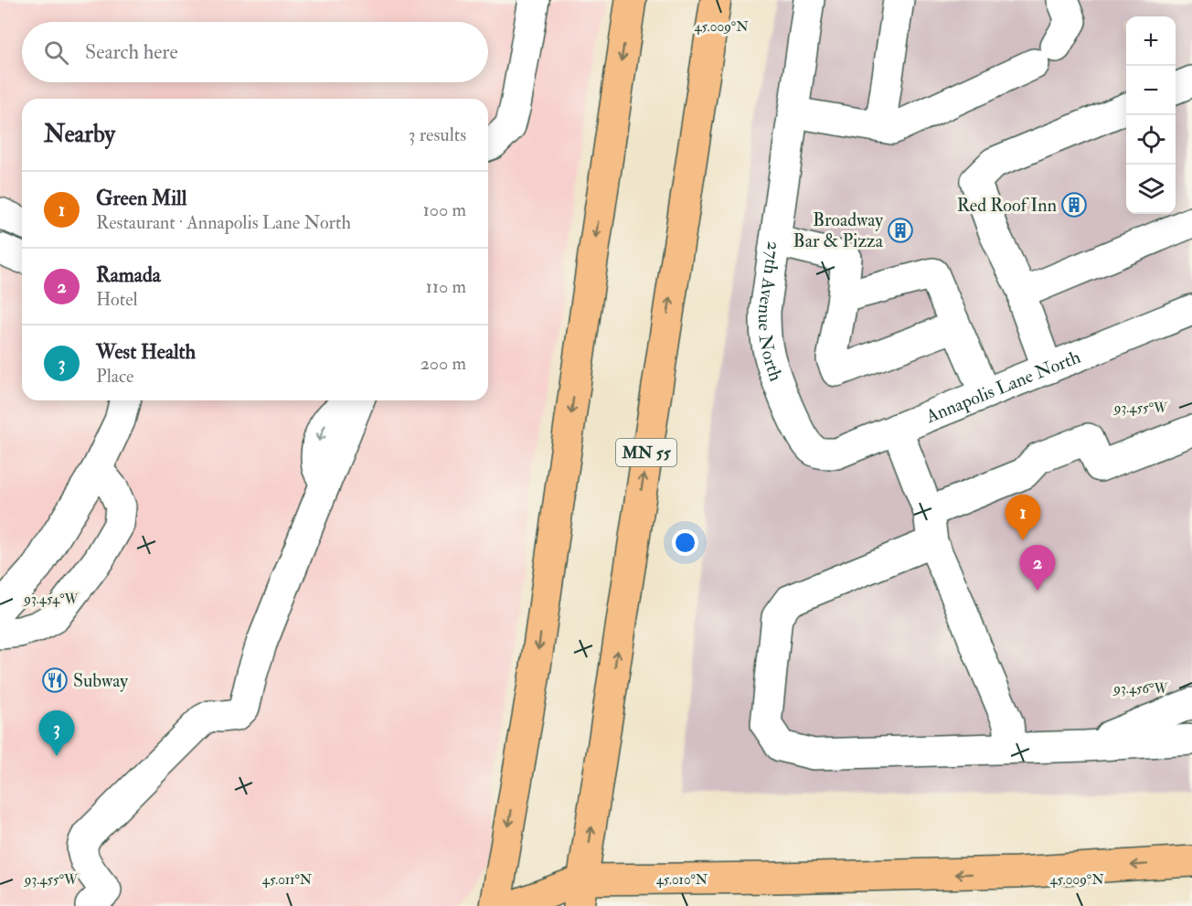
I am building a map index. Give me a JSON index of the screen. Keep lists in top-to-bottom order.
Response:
{
  "streets": {
    "highway": ["MN 55"],
    "street": ["27th Avenue North", "Annapolis Lane North"]
  },
  "crossings": [
    ["27th Avenue North", "Annapolis Lane North"]
  ],
  "places": {
    "building": ["Red Roof Inn", "Broadway Bar & Pizza"],
    "restaurant": ["Subway"]
  },
  "page": {
    "map_buttons": ["+", "−"],
    "search": "Search here",
    "heading": ["Nearby", "3 results"],
    "list": [
      {
        "mark": "1",
        "name": "Green Mill",
        "note": "Restaurant · Annapolis Lane North",
        "value": "100 m"
      },
      {
        "mark": "2",
        "name": "Ramada",
        "note": "Hotel",
        "value": "110 m"
      },
      {
        "mark": "3",
        "name": "West Health",
        "note": "Place",
        "value": "200 m"
      }
    ],
    "pins": ["1", "2", "3"]
  },
  "coordinates": [
    "45.009°N",
    "93.455°W",
    "93.454°W",
    "93.456°W",
    "45.011°N",
    "45.010°N"
  ]
}
